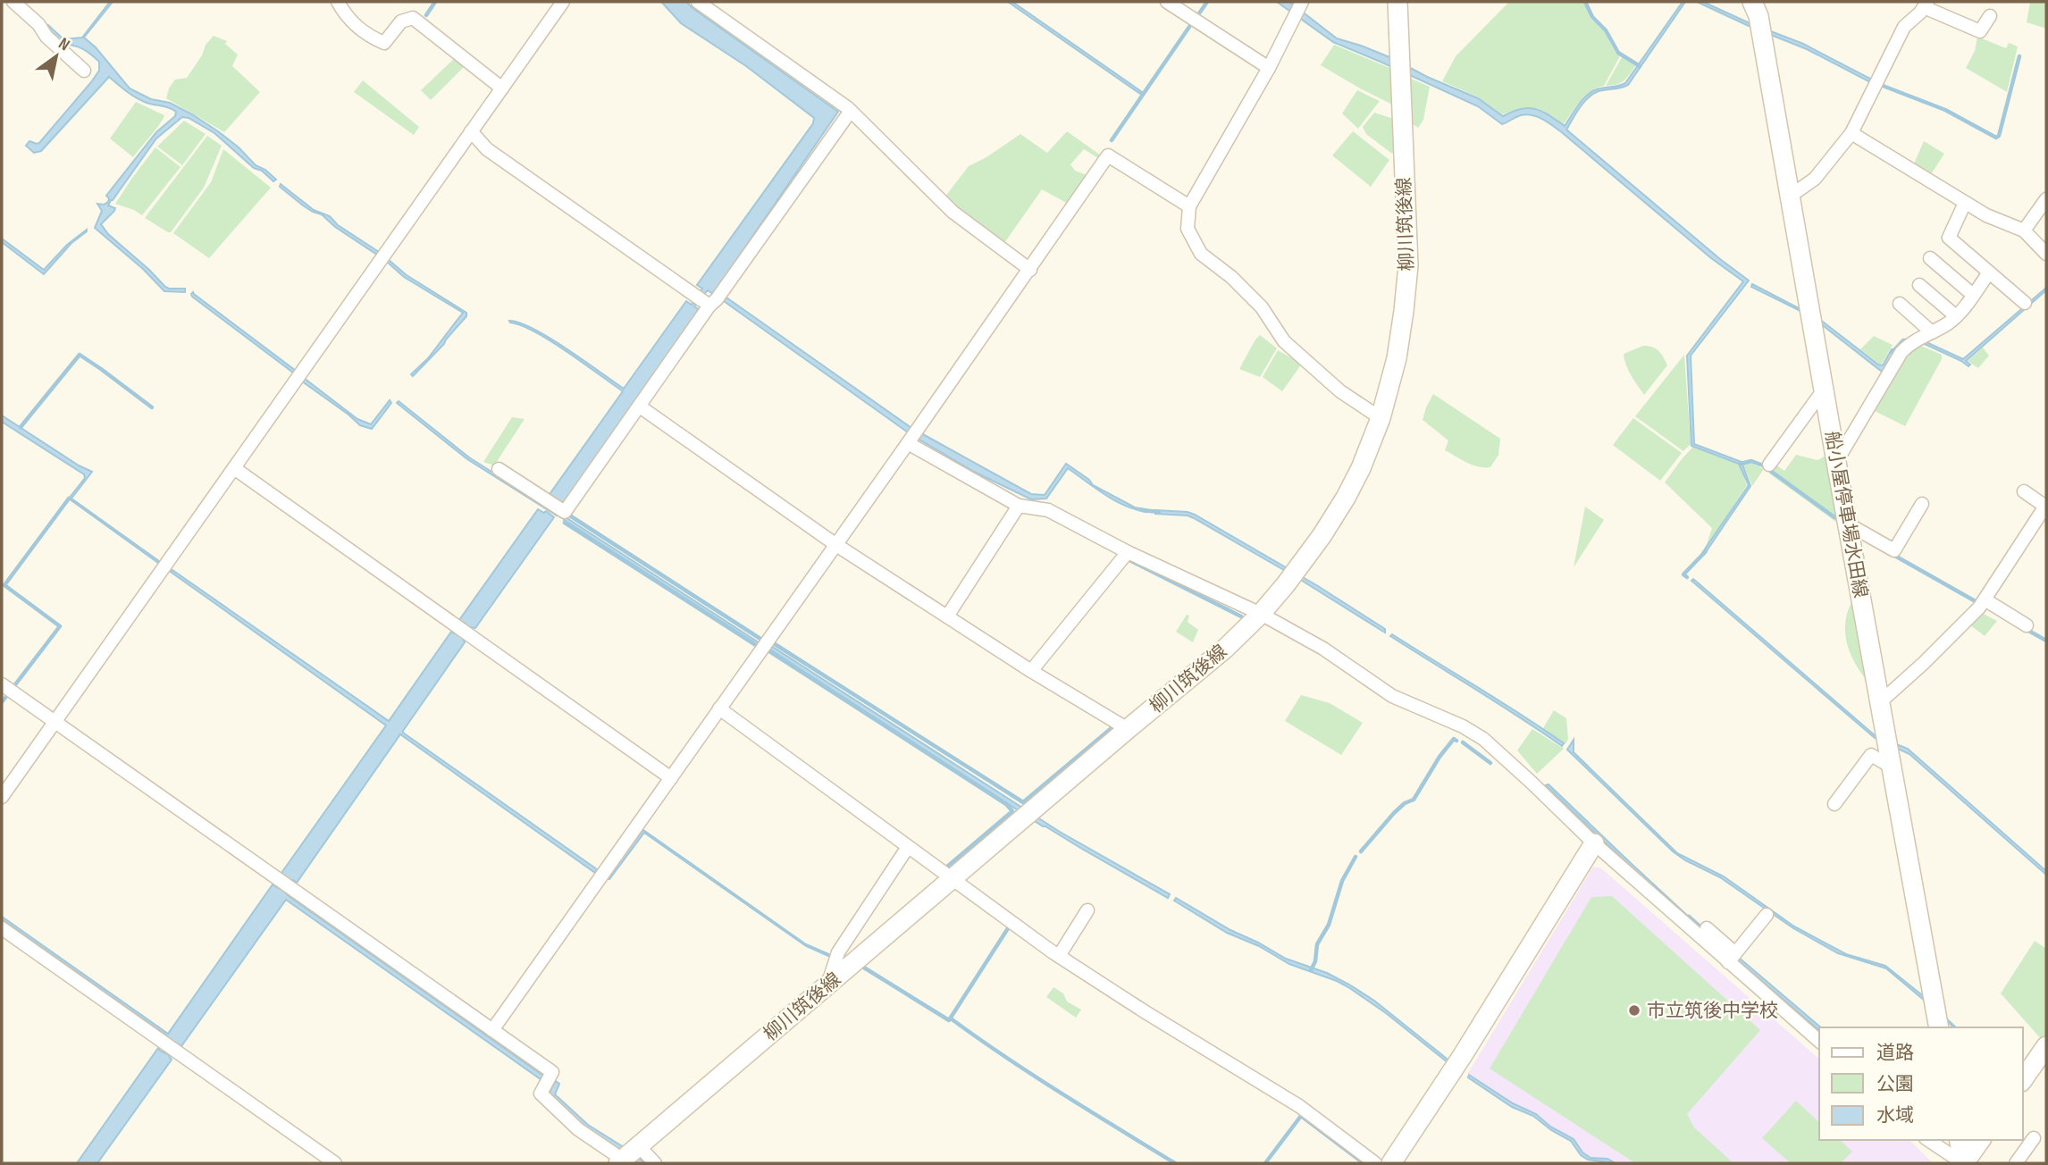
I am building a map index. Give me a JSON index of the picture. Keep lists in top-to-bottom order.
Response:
{
  "streets": {
    "main road": ["柳川筑後線", "船小屋停車場水田線"]
  },
  "places": ["市立筑後中学校"],
  "legend": ["道路", "公園", "水域"],
  "north": "top right"
}
